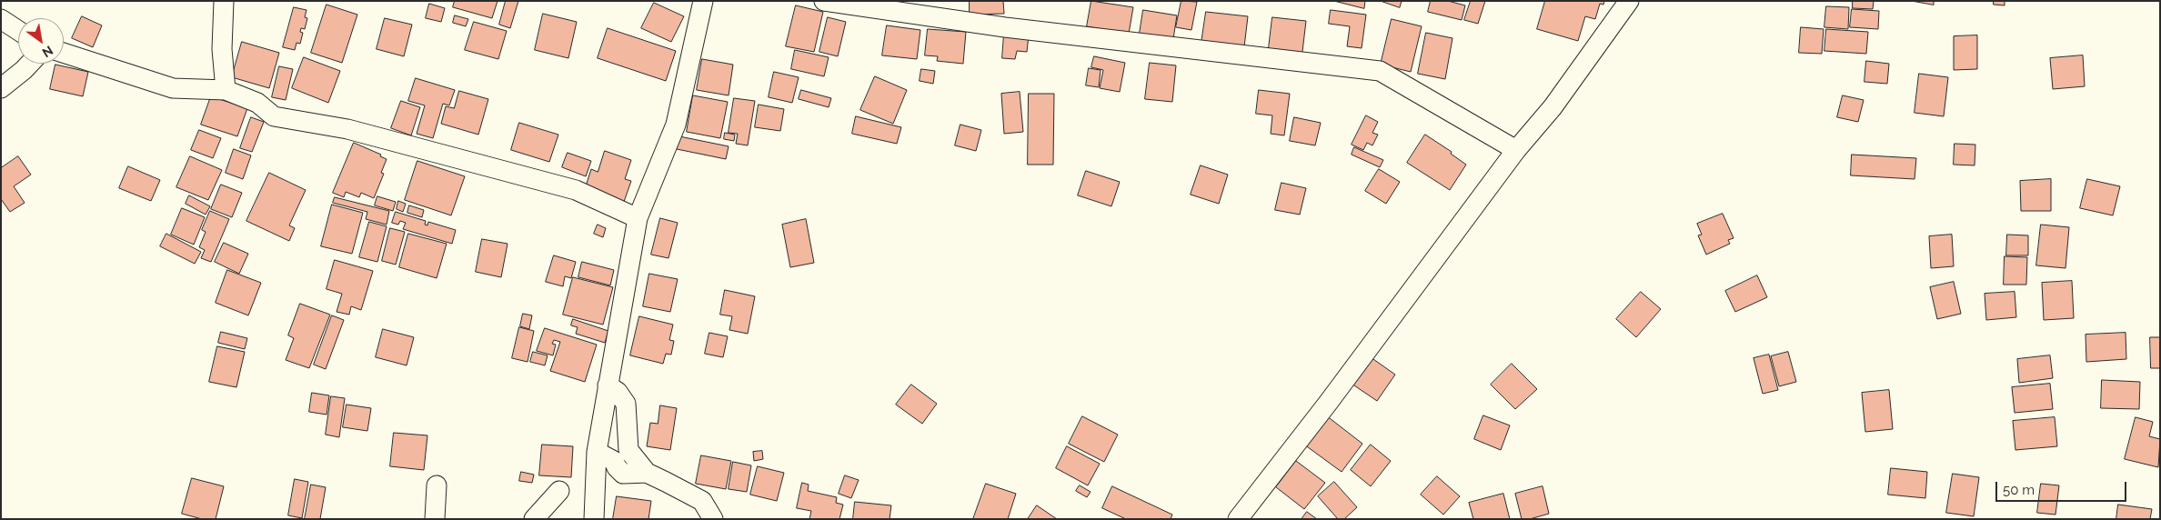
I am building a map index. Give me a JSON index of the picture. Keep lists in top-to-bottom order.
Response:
{
  "scale_bar": "50 m",
  "north": "bottom right"
}
